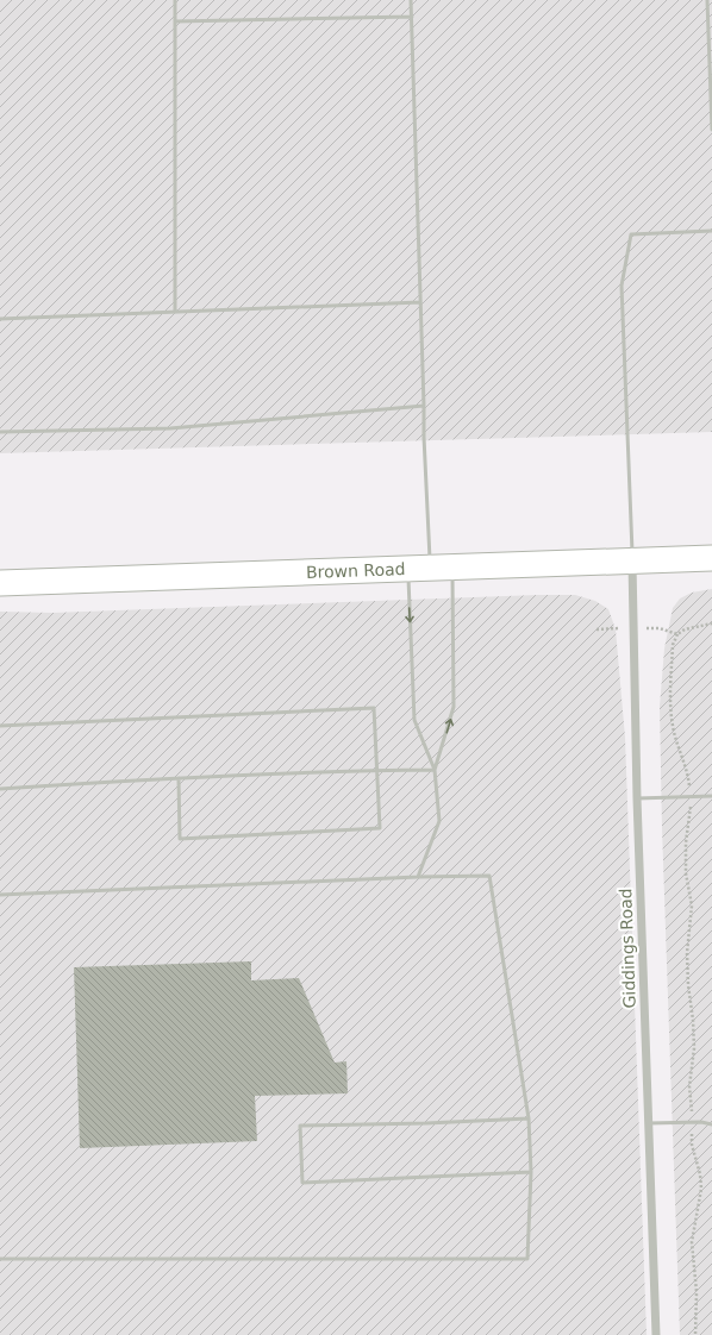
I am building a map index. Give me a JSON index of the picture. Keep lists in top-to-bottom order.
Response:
{
  "streets": {
    "main road": ["Brown Road"],
    "street": ["Giddings Road"]
  },
  "crossings": [
    ["Brown Road", "Giddings Road"]
  ]
}
